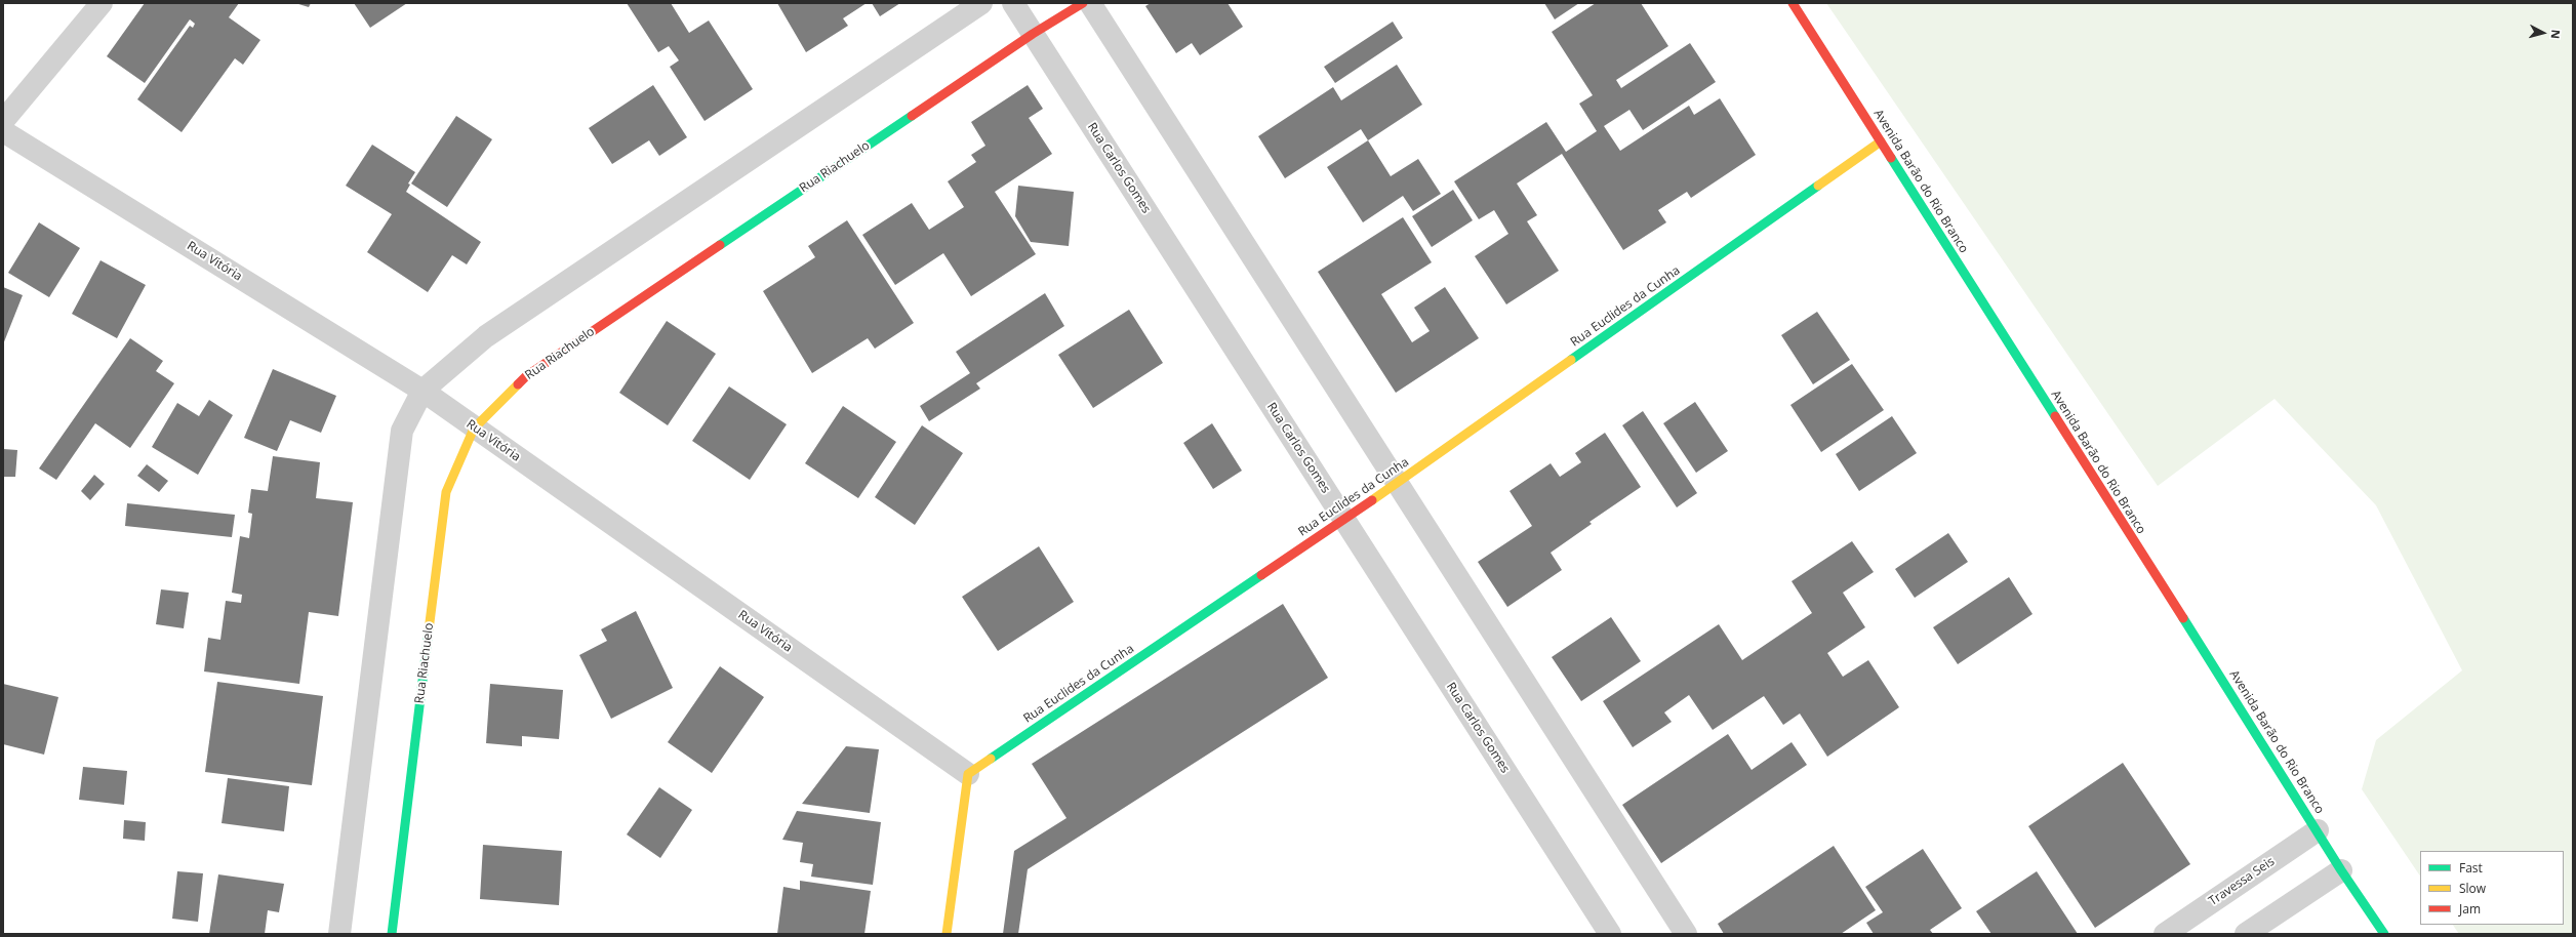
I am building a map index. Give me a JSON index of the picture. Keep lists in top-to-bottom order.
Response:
{
  "streets": {
    "street": [
      "Rua Riachuelo",
      "Rua Carlos Gomes",
      "Avenida Barão do Rio Branco",
      "Rua Vitória",
      "Rua Euclides da Cunha",
      "Travessa Seis"
    ]
  },
  "crossings": [
    ["Rua Riachuelo", "Rua Carlos Gomes"],
    ["Rua Riachuelo", "Rua Vitória"],
    ["Rua Carlos Gomes", "Rua Euclides da Cunha"],
    ["Avenida Barão do Rio Branco", "Rua Euclides da Cunha"],
    ["Avenida Barão do Rio Branco", "Travessa Seis"],
    ["Rua Vitória", "Rua Euclides da Cunha"]
  ],
  "legend": ["Fast", "Slow", "Jam"],
  "north": "right"
}
